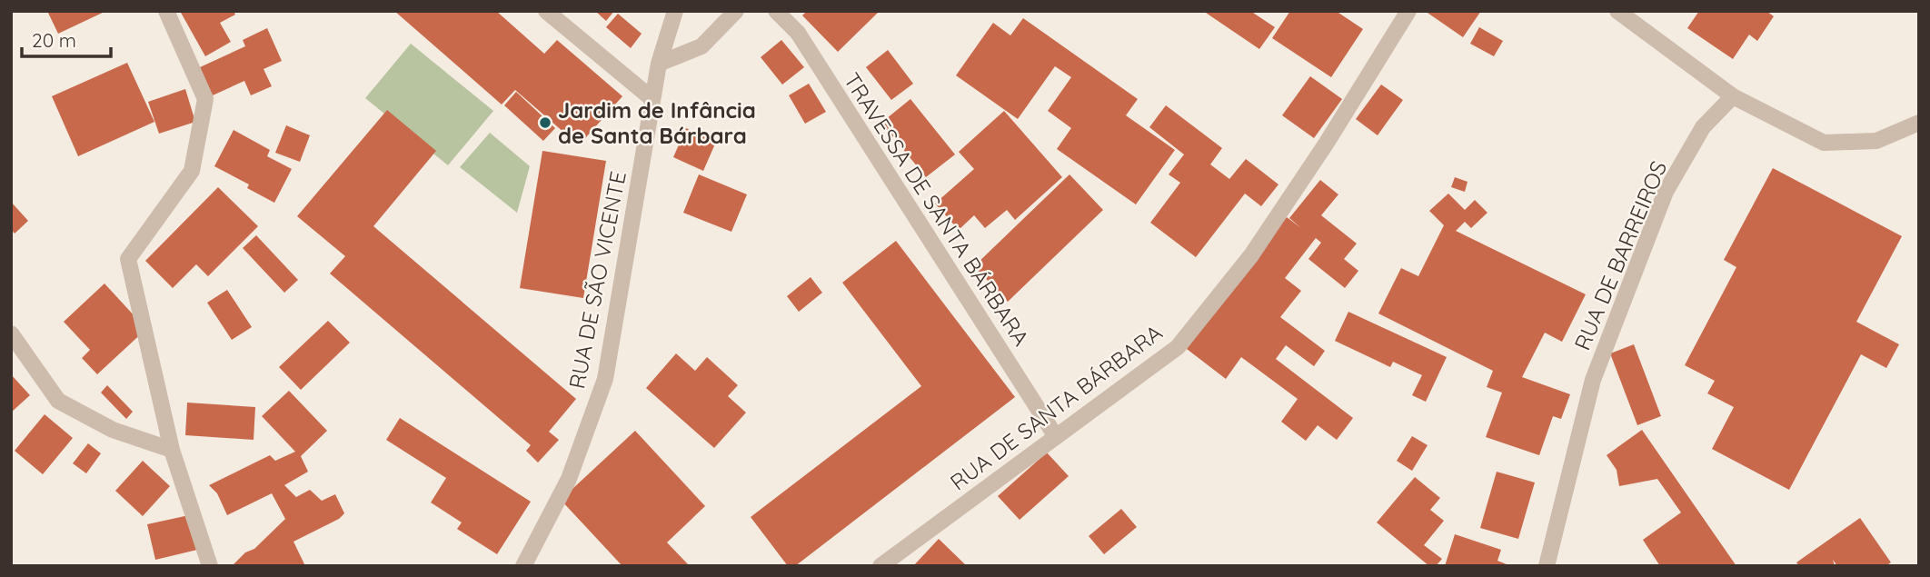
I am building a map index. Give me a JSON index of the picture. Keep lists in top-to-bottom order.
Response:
{
  "streets": {
    "street": [
      "TRAVESSA DE SANTA BÁRBARA",
      "RUA DE BARREIROS",
      "RUA DE SÃO VICENTE",
      "RUA DE SANTA BÁRBARA"
    ]
  },
  "crossings": [
    ["TRAVESSA DE SANTA BÁRBARA", "RUA DE SANTA BÁRBARA"]
  ],
  "places": ["Jardim de Infância de Santa Bárbara"],
  "scale_bar": "20 m"
}
